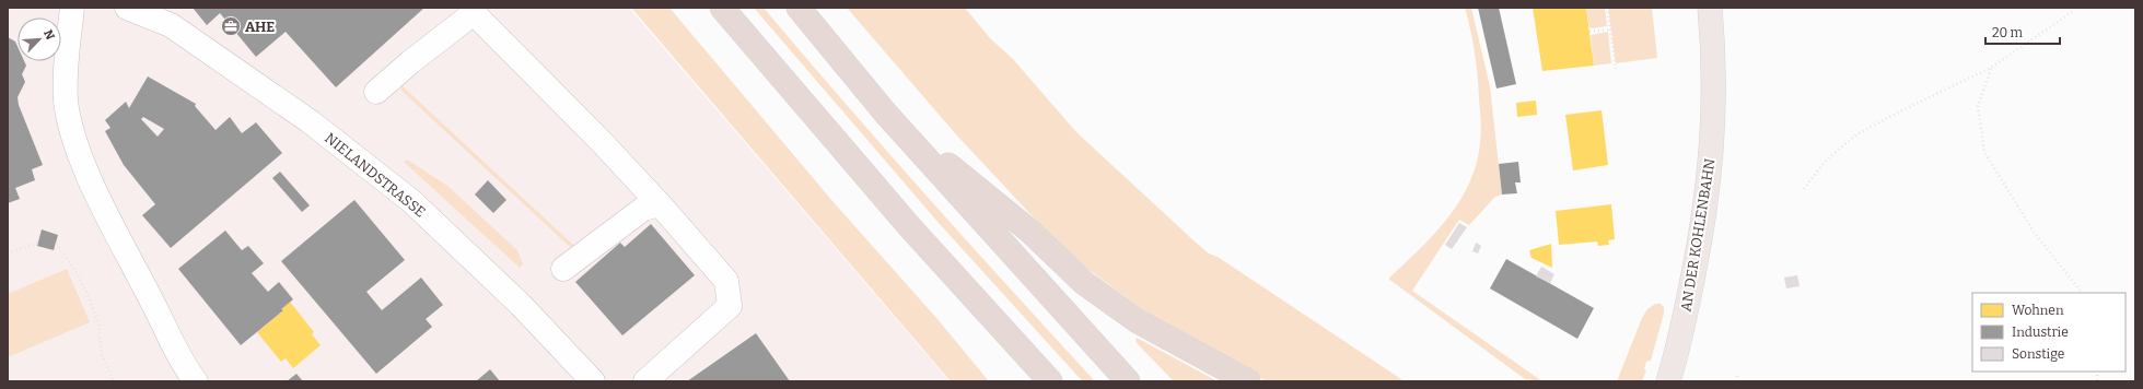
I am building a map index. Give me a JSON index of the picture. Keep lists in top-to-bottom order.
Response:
{
  "streets": {
    "main road": ["AN DER KOHLENBAHN"],
    "street": ["NIELANDSTRASSE"]
  },
  "places": {
    "office": ["AHE"]
  },
  "legend": ["Wohnen", "Industrie", "Sonstige"],
  "scale_bar": "20 m",
  "north": "top right"
}
